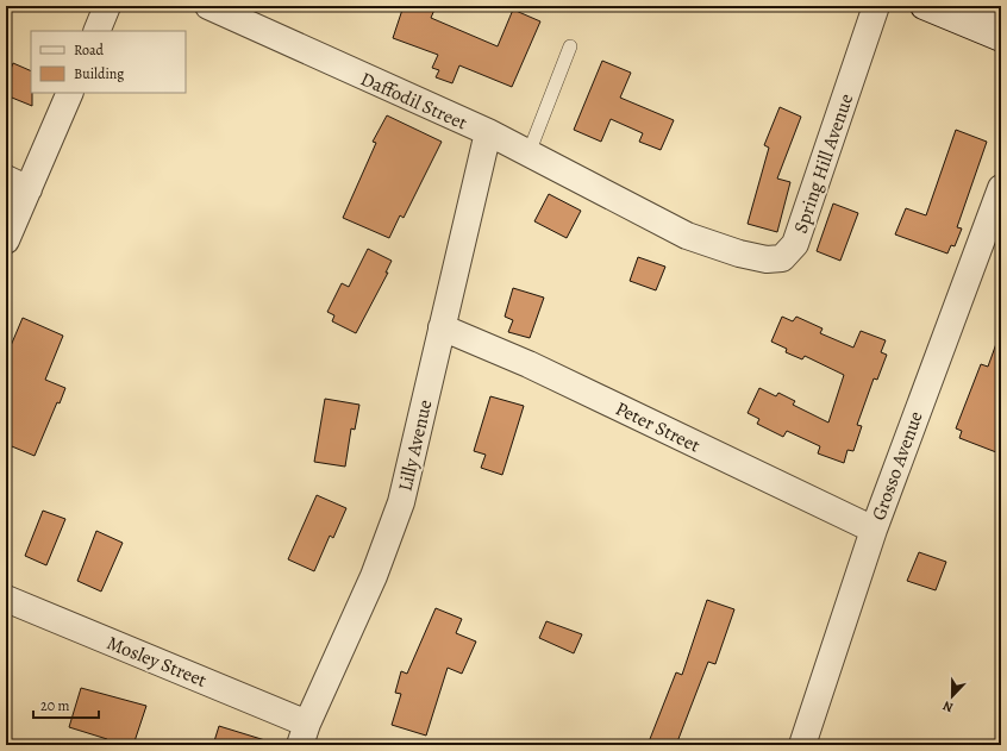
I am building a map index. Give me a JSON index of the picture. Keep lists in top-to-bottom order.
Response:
{
  "streets": {
    "street": [
      "Daffodil Street",
      "Spring Hill Avenue",
      "Peter Street",
      "Lilly Avenue",
      "Grosso Avenue",
      "Mosley Street"
    ]
  },
  "crossings": [
    ["Daffodil Street", "Spring Hill Avenue"],
    ["Daffodil Street", "Lilly Avenue"],
    ["Peter Street", "Lilly Avenue"],
    ["Peter Street", "Grosso Avenue"],
    ["Lilly Avenue", "Mosley Street"]
  ],
  "legend": ["Road", "Building"],
  "scale_bar": "20 m",
  "north": "bottom"
}
